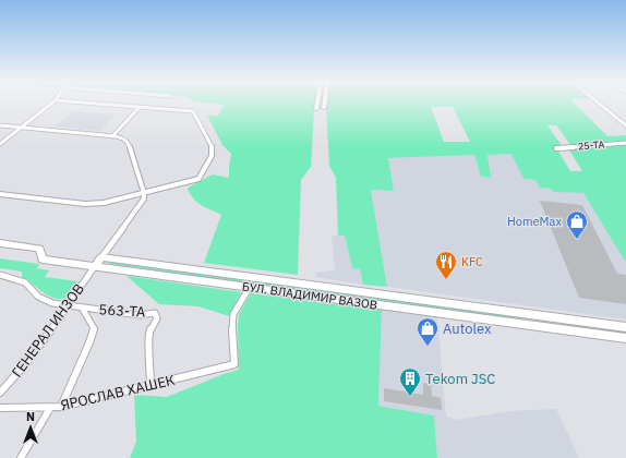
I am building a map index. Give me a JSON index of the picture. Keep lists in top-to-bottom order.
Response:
{
  "streets": {
    "main road": ["БУЛ. ВЛАДИМИР ВАЗОВ"],
    "street": [
      "25-ТА",
      "563-ТА",
      "ГЕНЕРАЛ ИНЗОВ",
      "ЯРОСЛАВ ХАШЕК"
    ]
  },
  "crossings": [
    ["БУЛ. ВЛАДИМИР ВАЗОВ", "ГЕНЕРАЛ ИНЗОВ"],
    ["563-ТА", "ГЕНЕРАЛ ИНЗОВ"],
    ["563-ТА", "ЯРОСЛАВ ХАШЕК"]
  ],
  "places": {
    "shop": ["HomeMax", "Autolex"],
    "restaurant": ["KFC"],
    "building": ["Tekom JSC"]
  },
  "north": "top"
}
